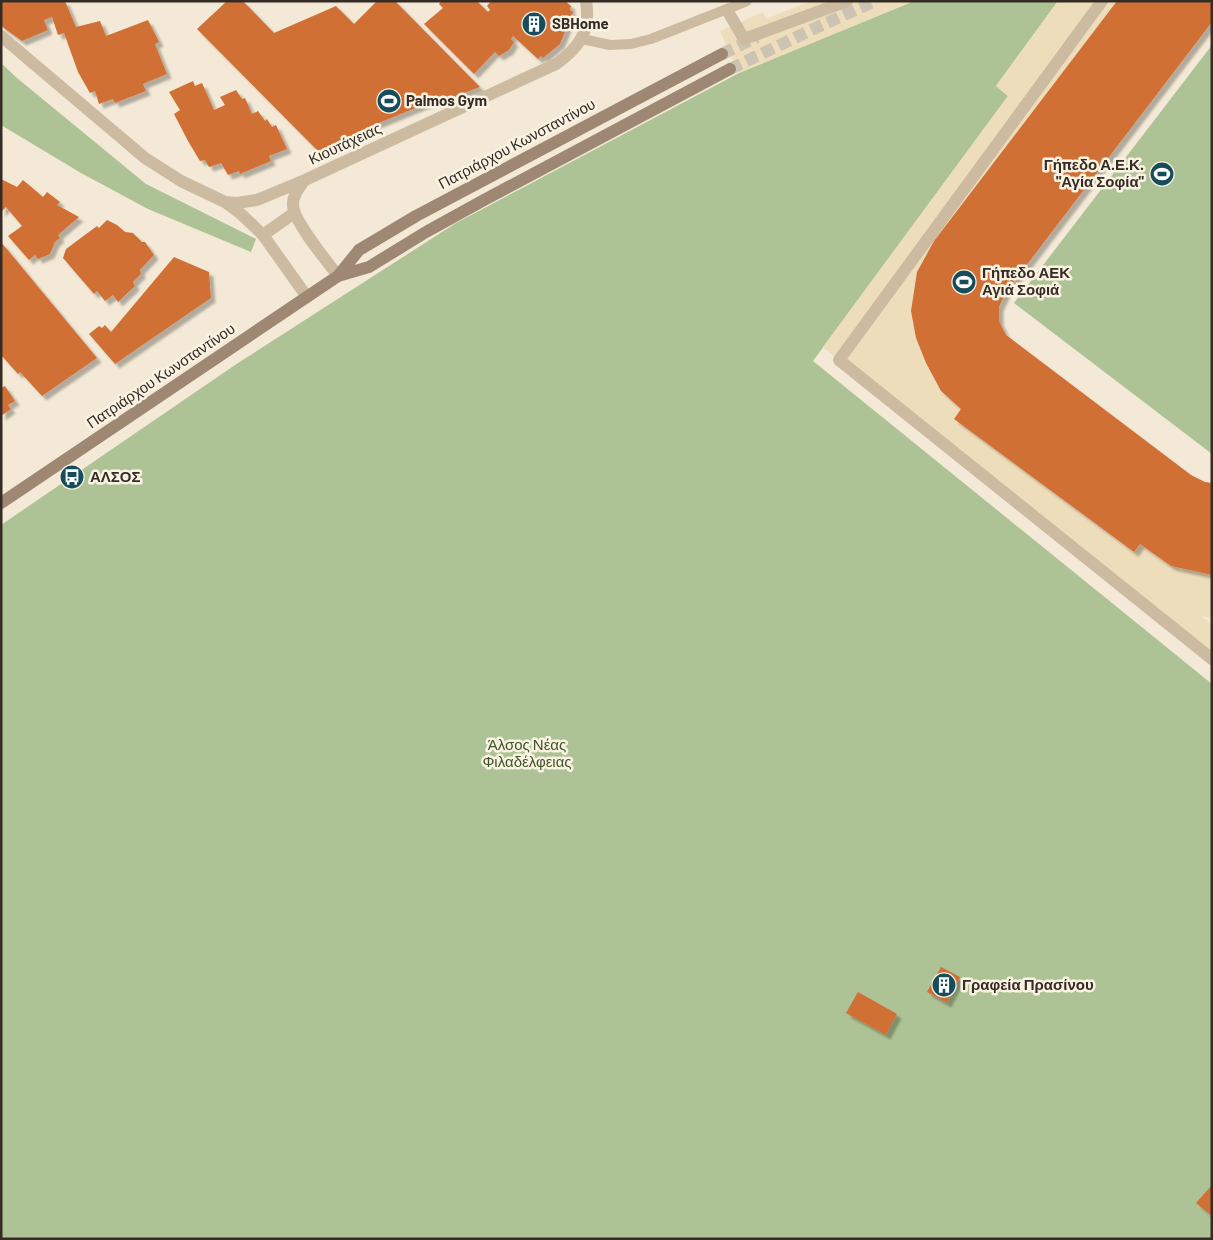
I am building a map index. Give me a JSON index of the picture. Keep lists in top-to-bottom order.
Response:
{
  "streets": {
    "main road": ["Πατριάρχου Κωνσταντίνου"],
    "street": ["Κιουτάχειας"]
  },
  "crossings": [
    ["Κιουτάχειας", "Πατριάρχου Κωνσταντίνου"]
  ],
  "parks": ["Άλσος Νέας Φιλαδέλφειας"],
  "places": {
    "building": ["SBHome", "Γραφεία Πρασίνου"],
    "sports": ["Palmos Gym", "Γήπεδο Α.Ε.Κ. \"Αγία Σοφία\"", "Γήπεδο ΑΕΚ Αγιά Σοφιά"],
    "bus stop": ["ΑΛΣΟΣ"]
  }
}
